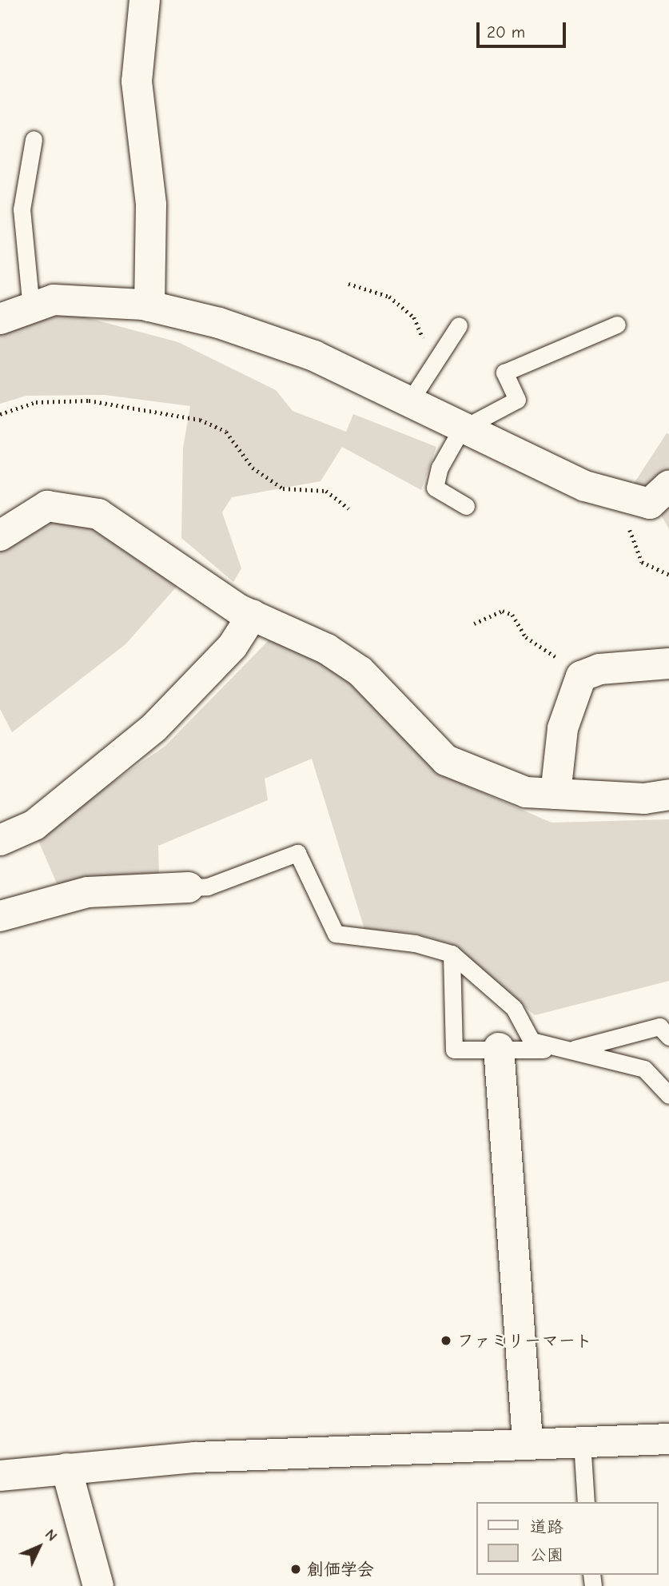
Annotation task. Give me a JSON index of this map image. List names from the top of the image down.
{
  "places": ["ファミリーマート", "創価学会"],
  "legend": ["道路", "公園"],
  "scale_bar": "20 m",
  "north": "top right"
}
